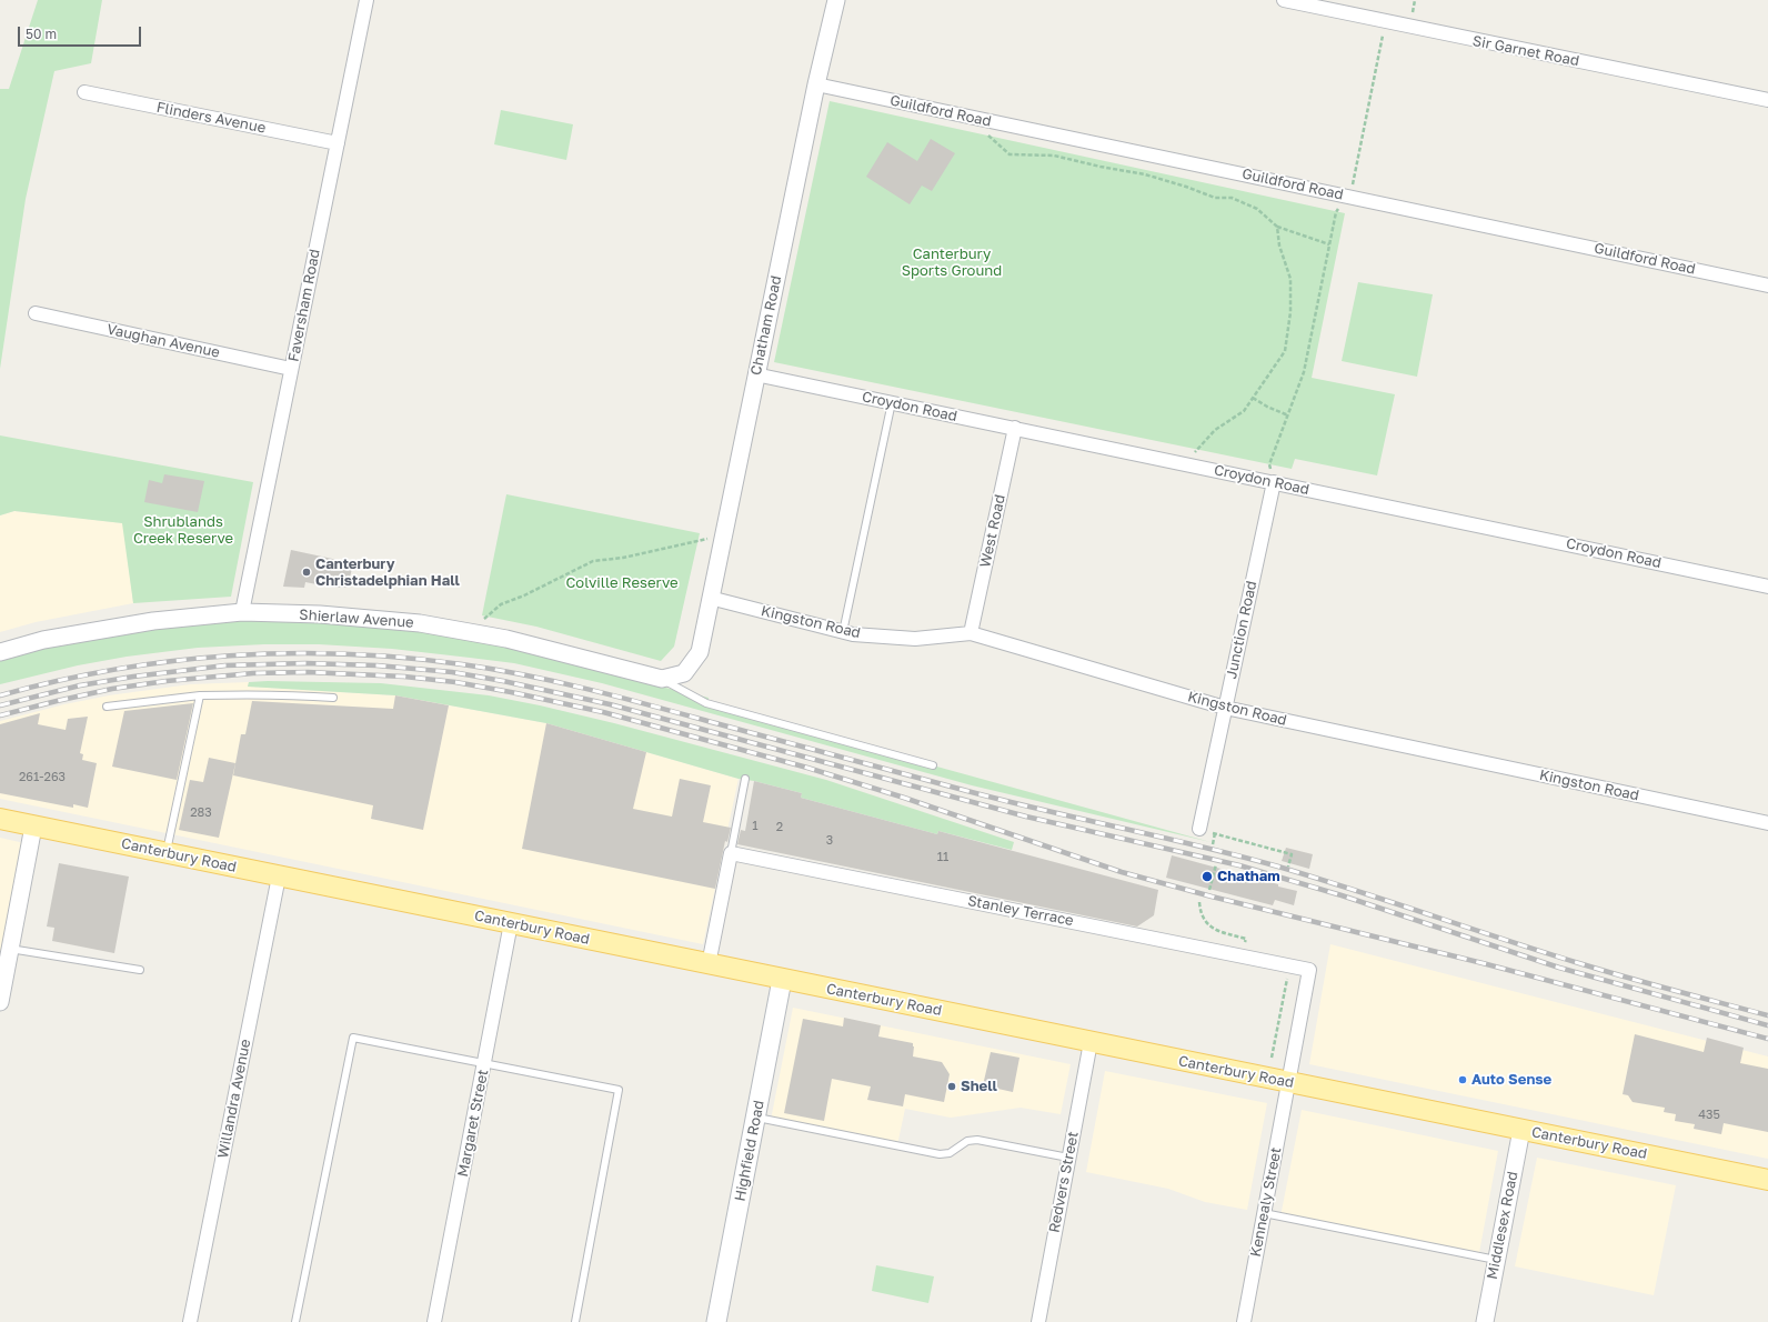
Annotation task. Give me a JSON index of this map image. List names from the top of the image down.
{
  "streets": {
    "main road": ["Canterbury Road", "Highfield Road"],
    "street": [
      "Sir Garnet Road",
      "Guildford Road",
      "Flinders Avenue",
      "Faversham Road",
      "Chatham Road",
      "Vaughan Avenue",
      "Croydon Road",
      "West Road",
      "Shierlaw Avenue",
      "Kingston Road",
      "Junction Road",
      "Stanley Terrace",
      "Willandra Avenue",
      "Margaret Street",
      "Redvers Street",
      "Kennealy Street",
      "Middlesex Road"
    ]
  },
  "crossings": [
    ["Guildford Road", "Chatham Road"],
    ["Flinders Avenue", "Faversham Road"],
    ["Faversham Road", "Vaughan Avenue"],
    ["Faversham Road", "Shierlaw Avenue"],
    ["Chatham Road", "Croydon Road"],
    ["Chatham Road", "Shierlaw Avenue"],
    ["Chatham Road", "Kingston Road"],
    ["Croydon Road", "West Road"],
    ["Croydon Road", "Junction Road"],
    ["West Road", "Kingston Road"],
    ["Kingston Road", "Junction Road"],
    ["Canterbury Road", "Stanley Terrace"],
    ["Canterbury Road", "Willandra Avenue"],
    ["Canterbury Road", "Margaret Street"],
    ["Canterbury Road", "Highfield Road"],
    ["Canterbury Road", "Redvers Street"],
    ["Canterbury Road", "Kennealy Street"],
    ["Canterbury Road", "Middlesex Road"],
    ["Stanley Terrace", "Kennealy Street"]
  ],
  "parks": ["Canterbury Sports Ground", "Shrublands Creek Reserve", "Colville Reserve"],
  "places": [
    "Canterbury Christadelphian Hall",
    "Chatham",
    "Auto Sense",
    "Shell"
  ],
  "house_numbers": [
    "261-263",
    "283",
    "1",
    "2",
    "3",
    "11",
    "435"
  ],
  "scale_bar": "50 m"
}
